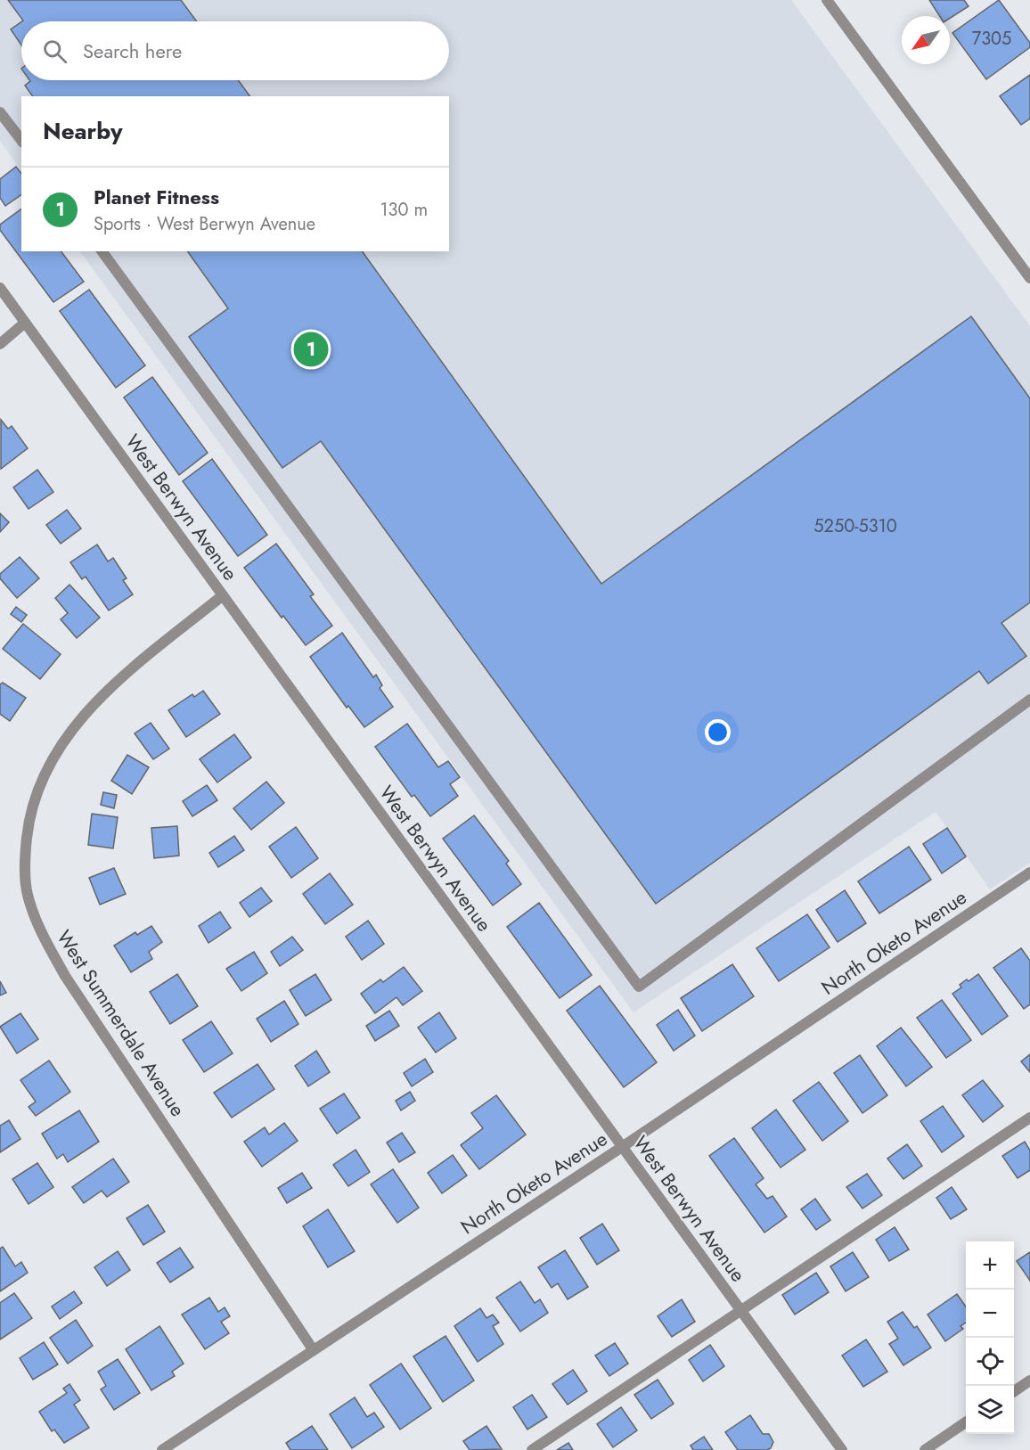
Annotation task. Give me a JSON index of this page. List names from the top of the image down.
{
  "streets": {
    "street": ["West Berwyn Avenue", "North Oketo Avenue", "West Summerdale Avenue"]
  },
  "crossings": [
    ["West Berwyn Avenue", "North Oketo Avenue"],
    ["West Berwyn Avenue", "West Summerdale Avenue"],
    ["North Oketo Avenue", "West Summerdale Avenue"]
  ],
  "house_numbers": ["7305", "5250-5310"],
  "north": "bottom left",
  "page": {
    "search": "Search here",
    "heading": "Nearby",
    "list": [
      {
        "mark": "1",
        "name": "Planet Fitness",
        "note": "Sports · West Berwyn Avenue",
        "value": "130 m"
      }
    ],
    "pins": "1",
    "map_buttons": ["+", "−"]
  }
}
